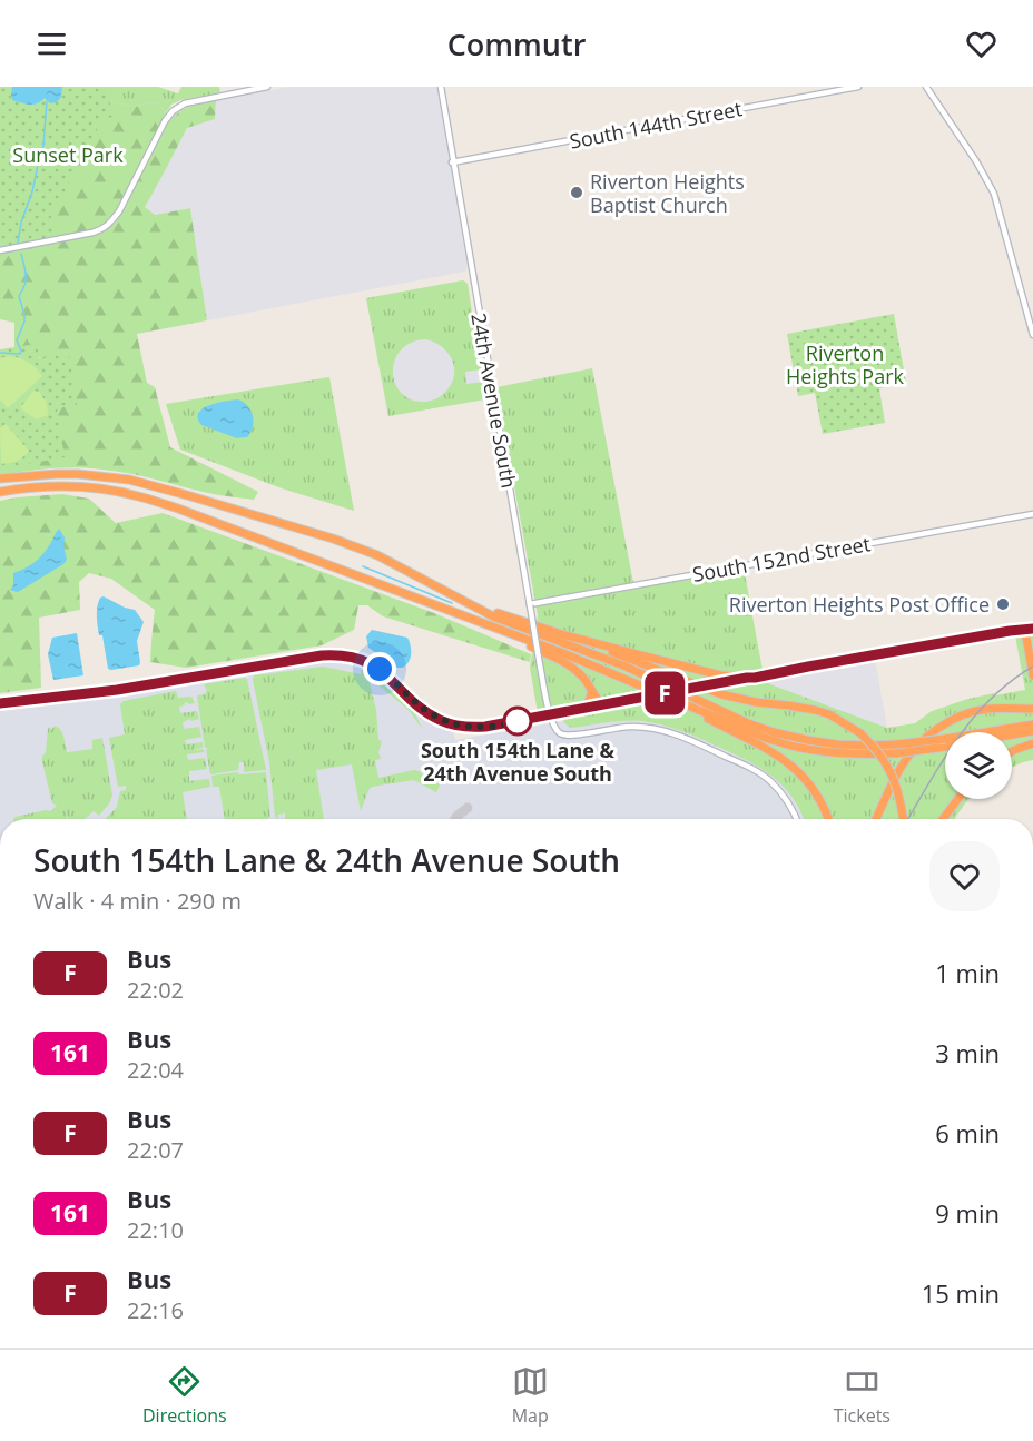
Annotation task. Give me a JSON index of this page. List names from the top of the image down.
{
  "streets": {
    "street": ["South 144th Street", "24th Avenue South", "South 152nd Street"]
  },
  "crossings": [
    ["South 144th Street", "24th Avenue South"],
    ["24th Avenue South", "South 152nd Street"]
  ],
  "parks": ["Sunset Park", "Riverton Heights Park"],
  "places": ["Riverton Heights Baptist Church", "Riverton Heights Post Office", "South 154th Lane & 24th Avenue South"],
  "lines": ["bus line F"],
  "page": {
    "header": "Commutr",
    "on_map": "F",
    "heading": ["South 154th Lane & 24th Avenue South", "Walk · 4 min · 290 m"],
    "list": [
      {
        "mark": "F",
        "name": "Bus",
        "note": "22:02",
        "value": "1 min"
      },
      {
        "mark": "161",
        "name": "Bus",
        "note": "22:04",
        "value": "3 min"
      },
      {
        "mark": "F",
        "name": "Bus",
        "note": "22:07",
        "value": "6 min"
      },
      {
        "mark": "161",
        "name": "Bus",
        "note": "22:10",
        "value": "9 min"
      },
      {
        "mark": "F",
        "name": "Bus",
        "note": "22:16",
        "value": "15 min"
      }
    ],
    "tabs": ["Directions", "Map", "Tickets"]
  }
}
